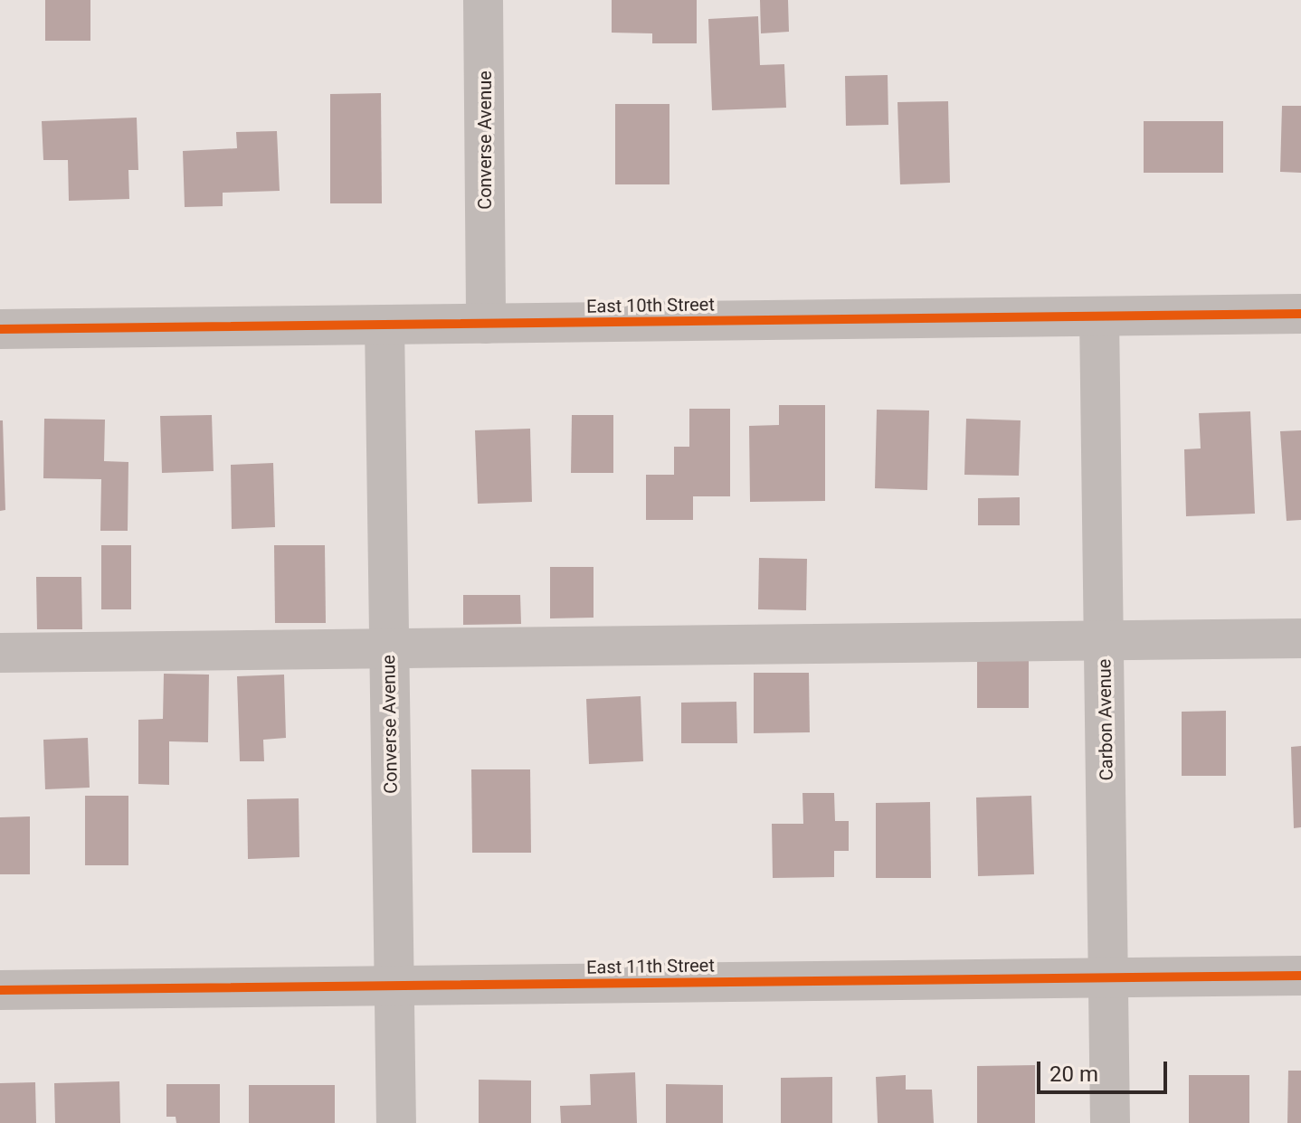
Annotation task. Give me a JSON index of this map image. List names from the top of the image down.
{
  "streets": {
    "street": [
      "Converse Avenue",
      "East 10th Street",
      "Carbon Avenue",
      "East 11th Street"
    ]
  },
  "crossings": [
    ["Converse Avenue", "East 10th Street"],
    ["Converse Avenue", "East 11th Street"],
    ["East 10th Street", "Carbon Avenue"],
    ["Carbon Avenue", "East 11th Street"]
  ],
  "scale_bar": "20 m"
}
